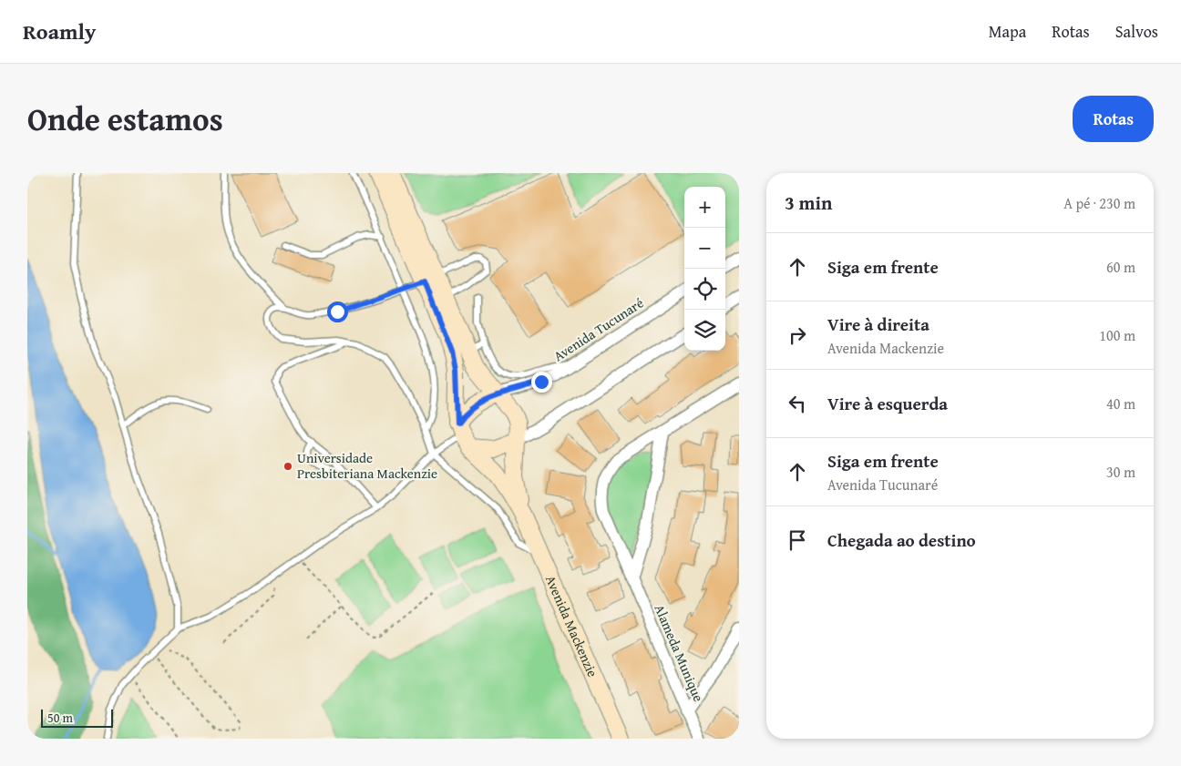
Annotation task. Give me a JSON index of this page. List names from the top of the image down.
{
  "streets": {
    "main road": ["Avenida Mackenzie"],
    "street": ["Avenida Tucunaré", "Alameda Munique"]
  },
  "crossings": [
    ["Avenida Tucunaré", "Avenida Mackenzie"]
  ],
  "places": ["Universidade Presbiteriana Mackenzie"],
  "scale_bar": "50 m",
  "page": {
    "header": "Roamly",
    "nav": ["Mapa", "Rotas", "Salvos"],
    "title": "Onde estamos",
    "buttons": "Rotas",
    "heading": ["3 min", "A pé · 230 m"],
    "map_buttons": ["+", "−"],
    "list": [
      ["Siga em frente", "60 m"],
      ["Vire à direita", "Avenida Mackenzie", "100 m"],
      ["Vire à esquerda", "40 m"],
      ["Siga em frente", "Avenida Tucunaré", "30 m"],
      "Chegada ao destino"
    ],
    "scale": "50 m"
  }
}
